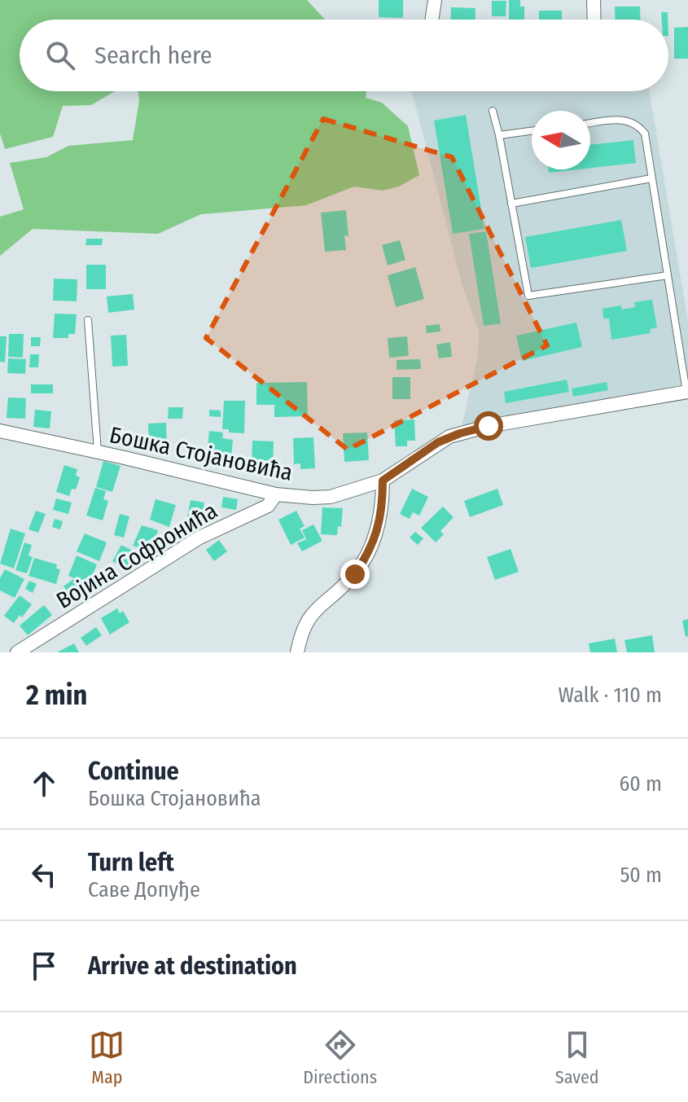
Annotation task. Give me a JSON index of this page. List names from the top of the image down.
{
  "streets": {
    "street": ["Бошка Стојановића", "Војина Софронића"]
  },
  "crossings": [
    ["Бошка Стојановића", "Војина Софронића"]
  ],
  "north": "left",
  "page": {
    "search": "Search here",
    "heading": ["2 min", "Walk · 110 m"],
    "list": [
      ["Continue", "Бошка Стојановића", "60 m"],
      ["Turn left", "Саве Допуђе", "50 m"],
      "Arrive at destination"
    ],
    "nav": ["Map", "Directions", "Saved"]
  }
}
